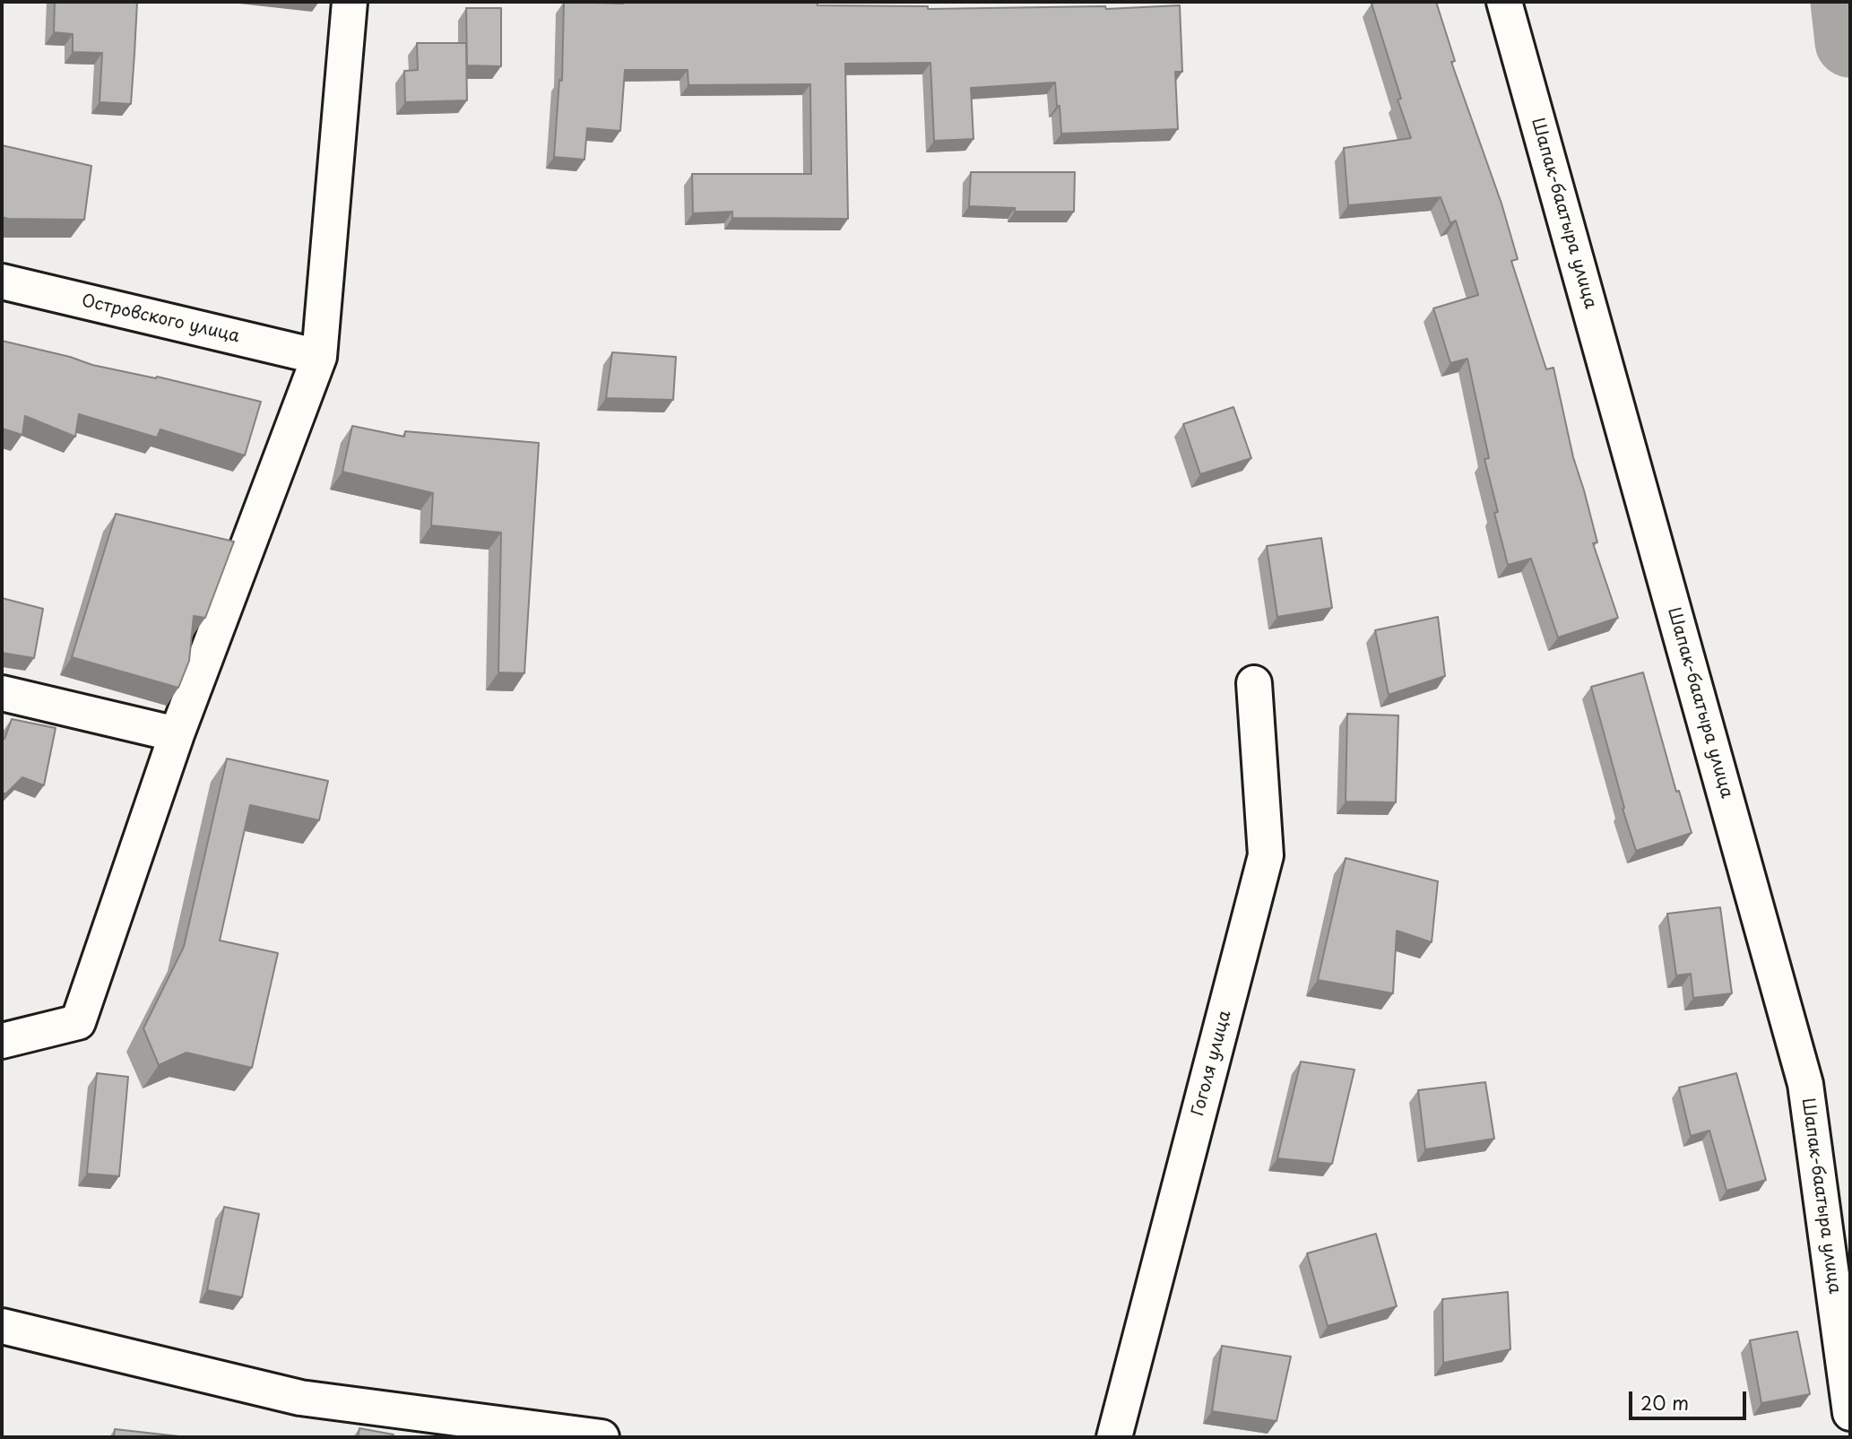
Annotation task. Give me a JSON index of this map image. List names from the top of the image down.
{
  "streets": {
    "street": ["Шапак-баатыра улица", "Островского улица", "Гоголя улица"]
  },
  "scale_bar": "20 m"
}
